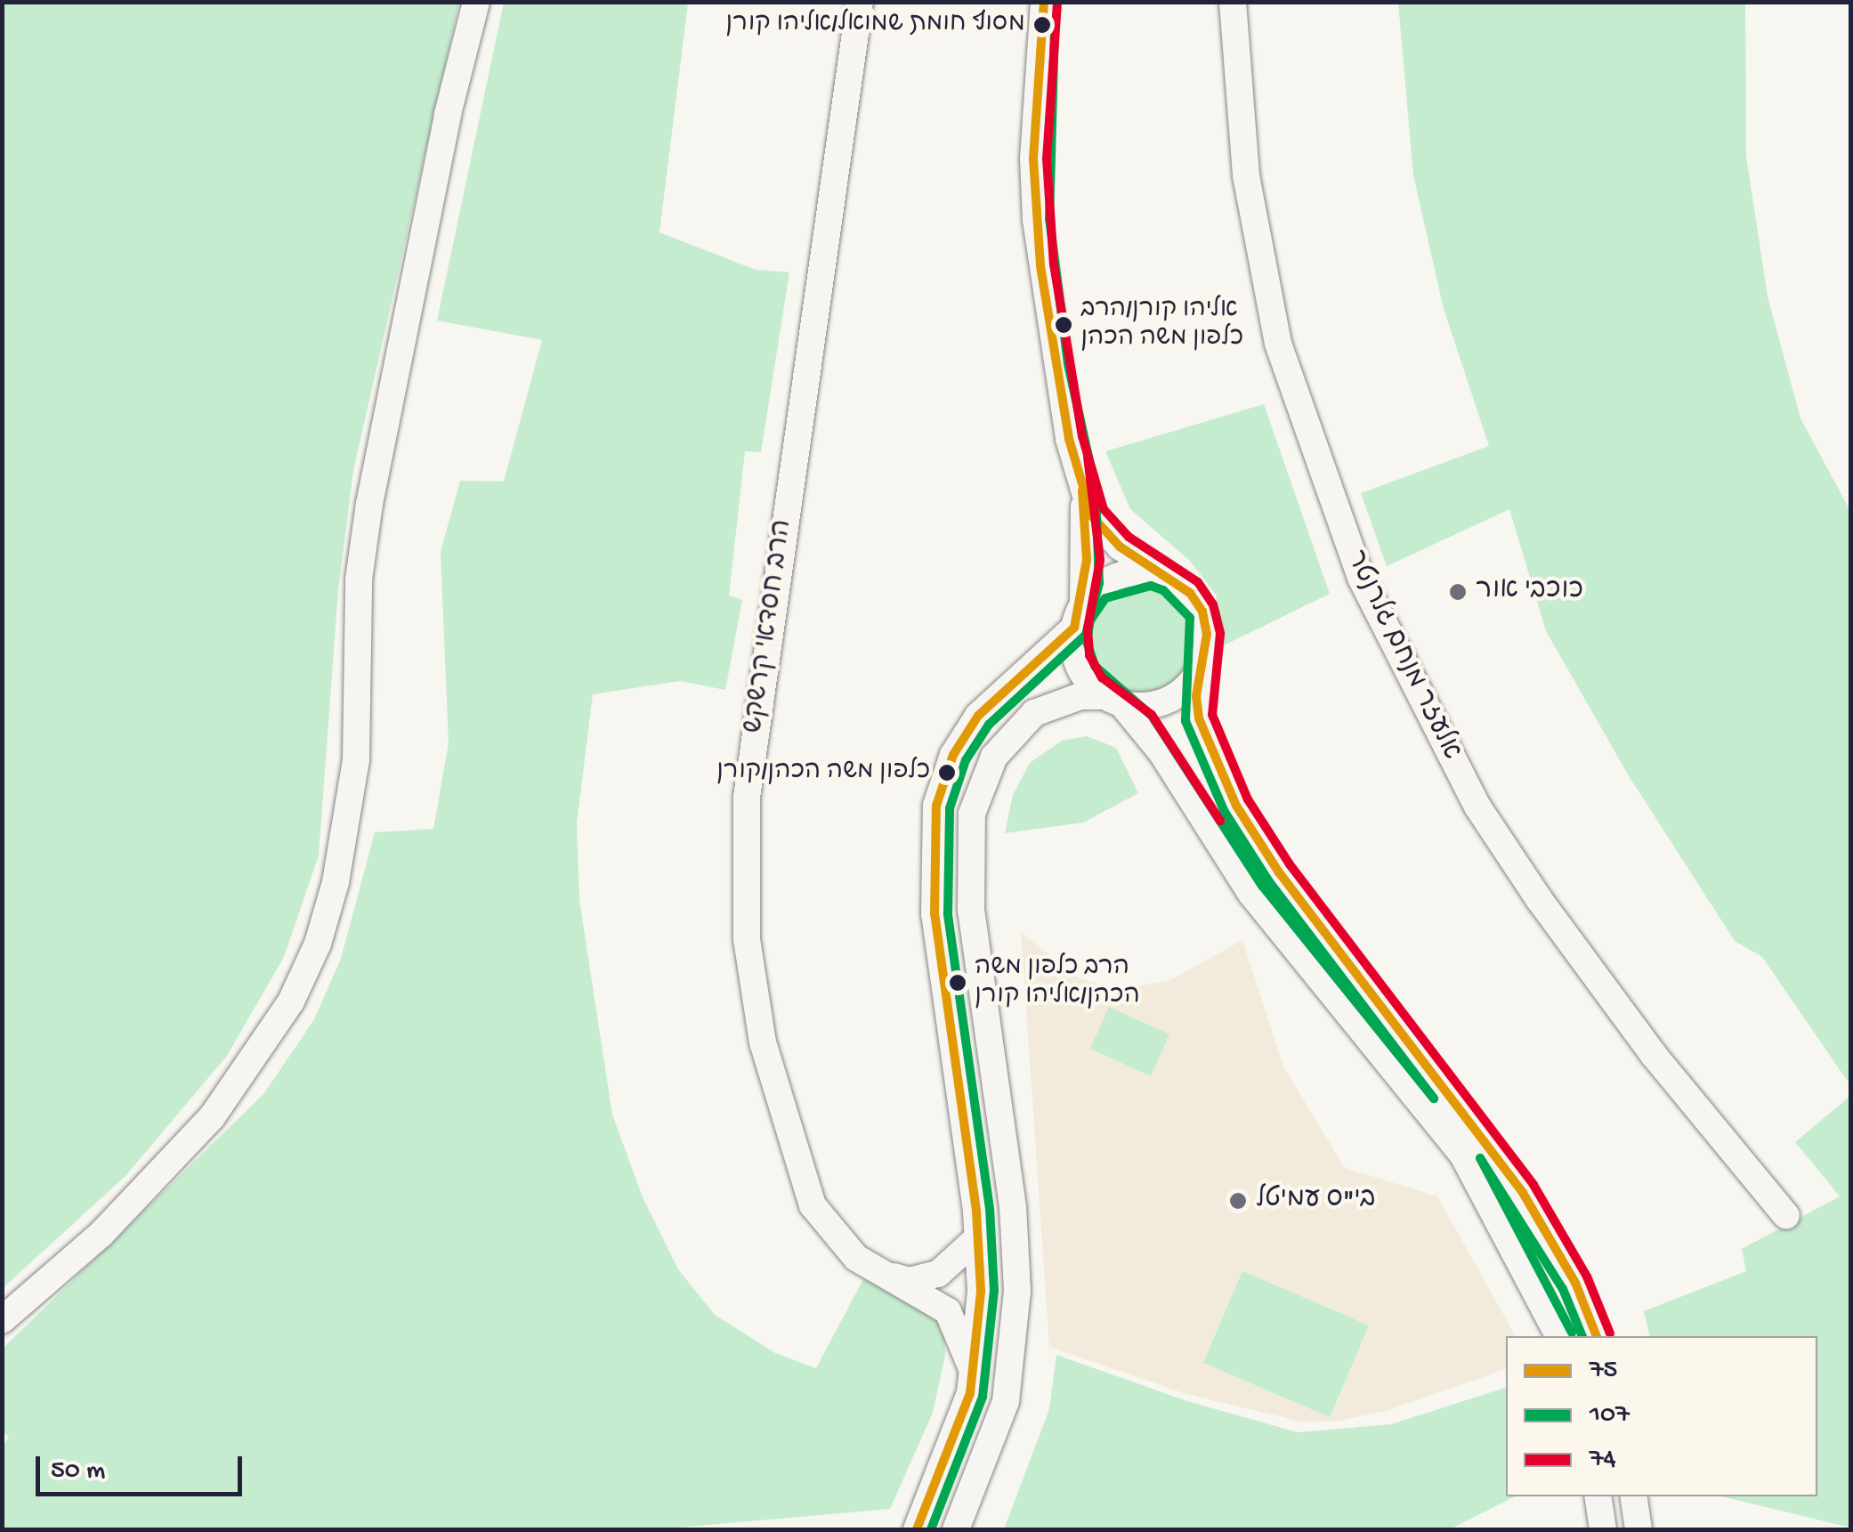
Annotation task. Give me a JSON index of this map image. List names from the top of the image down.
{
  "streets": {
    "street": ["הרב חסדאי קרשקש", "אלעזר מנחם גלרנטר"]
  },
  "places": [
    "מסוף חומת שמואל/אליהו קורן",
    "אליהו קורן/הרב כלפון משה הכהן",
    "כוכבי אור",
    "כלפון משה הכהן/קורן",
    "הרב כלפון משה הכהן/אליהו קורן",
    "בי\"ס עמיטל"
  ],
  "lines": ["transit line 75", "transit line 74", "transit line 107"],
  "legend": ["75", "107", "74"],
  "scale_bar": "50 m"
}
